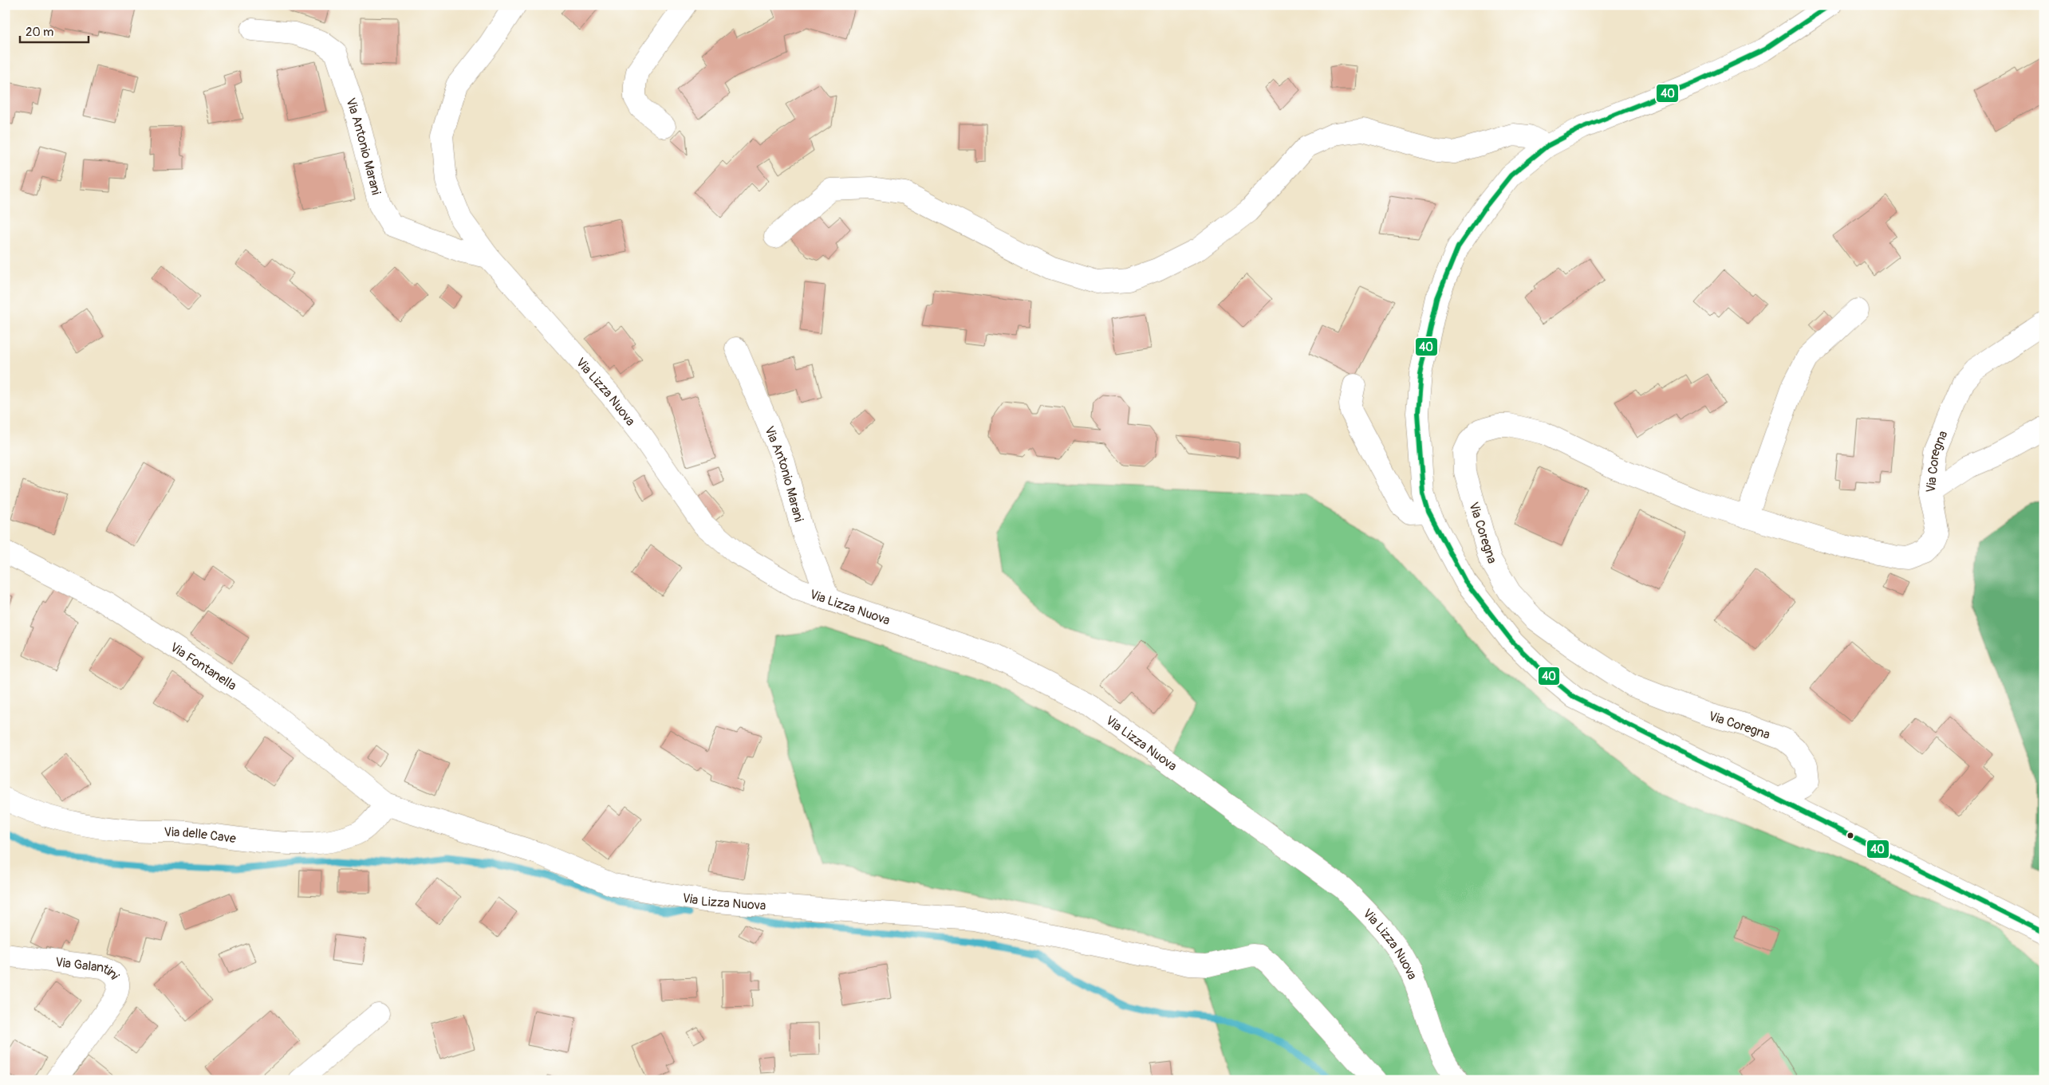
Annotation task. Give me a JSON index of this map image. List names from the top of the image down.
{
  "streets": {
    "street": [
      "Via Antonio Marani",
      "Via Lizza Nuova",
      "Via Coregna",
      "Via Fontanella",
      "Via delle Cave",
      "Via Galantini"
    ]
  },
  "crossings": [
    ["Via Antonio Marani", "Via Lizza Nuova"],
    ["Via Lizza Nuova", "Via Fontanella"],
    ["Via Lizza Nuova", "Via delle Cave"],
    ["Via Fontanella", "Via delle Cave"]
  ],
  "lines": ["transit line 40"],
  "scale_bar": "20 m"
}
